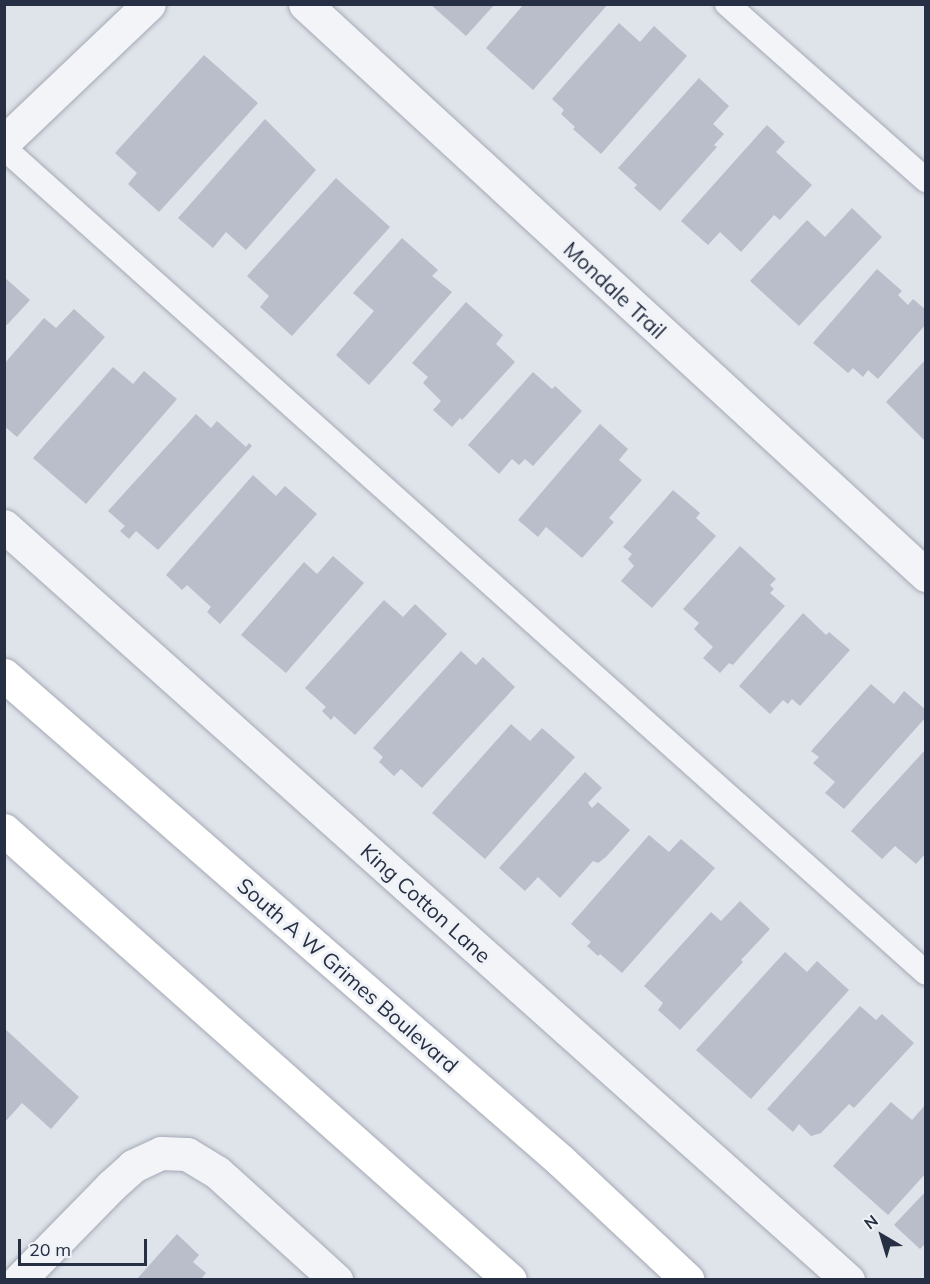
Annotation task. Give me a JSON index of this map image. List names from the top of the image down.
{
  "streets": {
    "main road": ["South A W Grimes Boulevard"],
    "street": ["Mondale Trail", "King Cotton Lane"]
  },
  "scale_bar": "20 m",
  "north": "top left"
}
